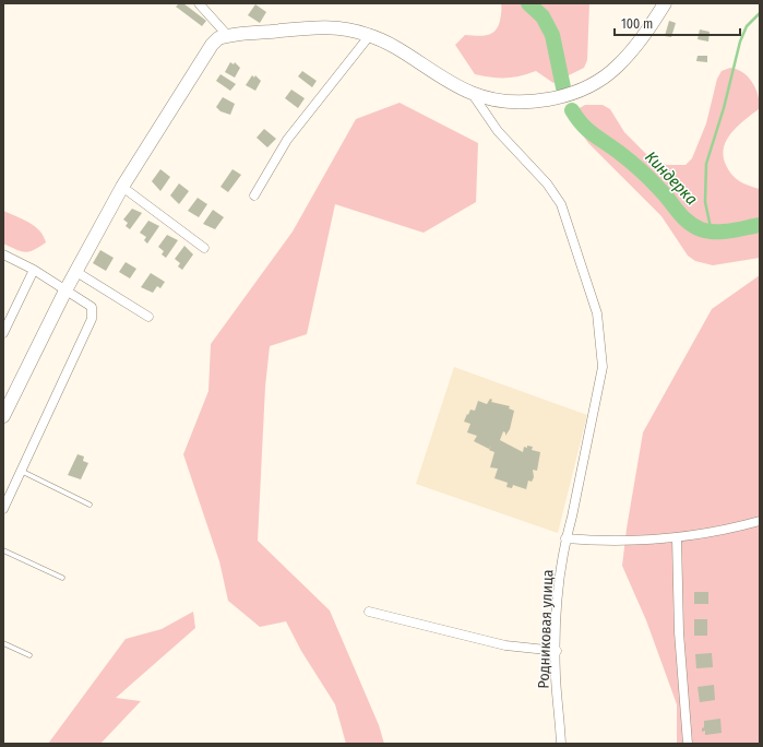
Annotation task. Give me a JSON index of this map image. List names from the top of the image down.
{
  "streets": {
    "street": ["Родниковая улица"]
  },
  "water": ["Киндерка"],
  "scale_bar": "100 m"
}
